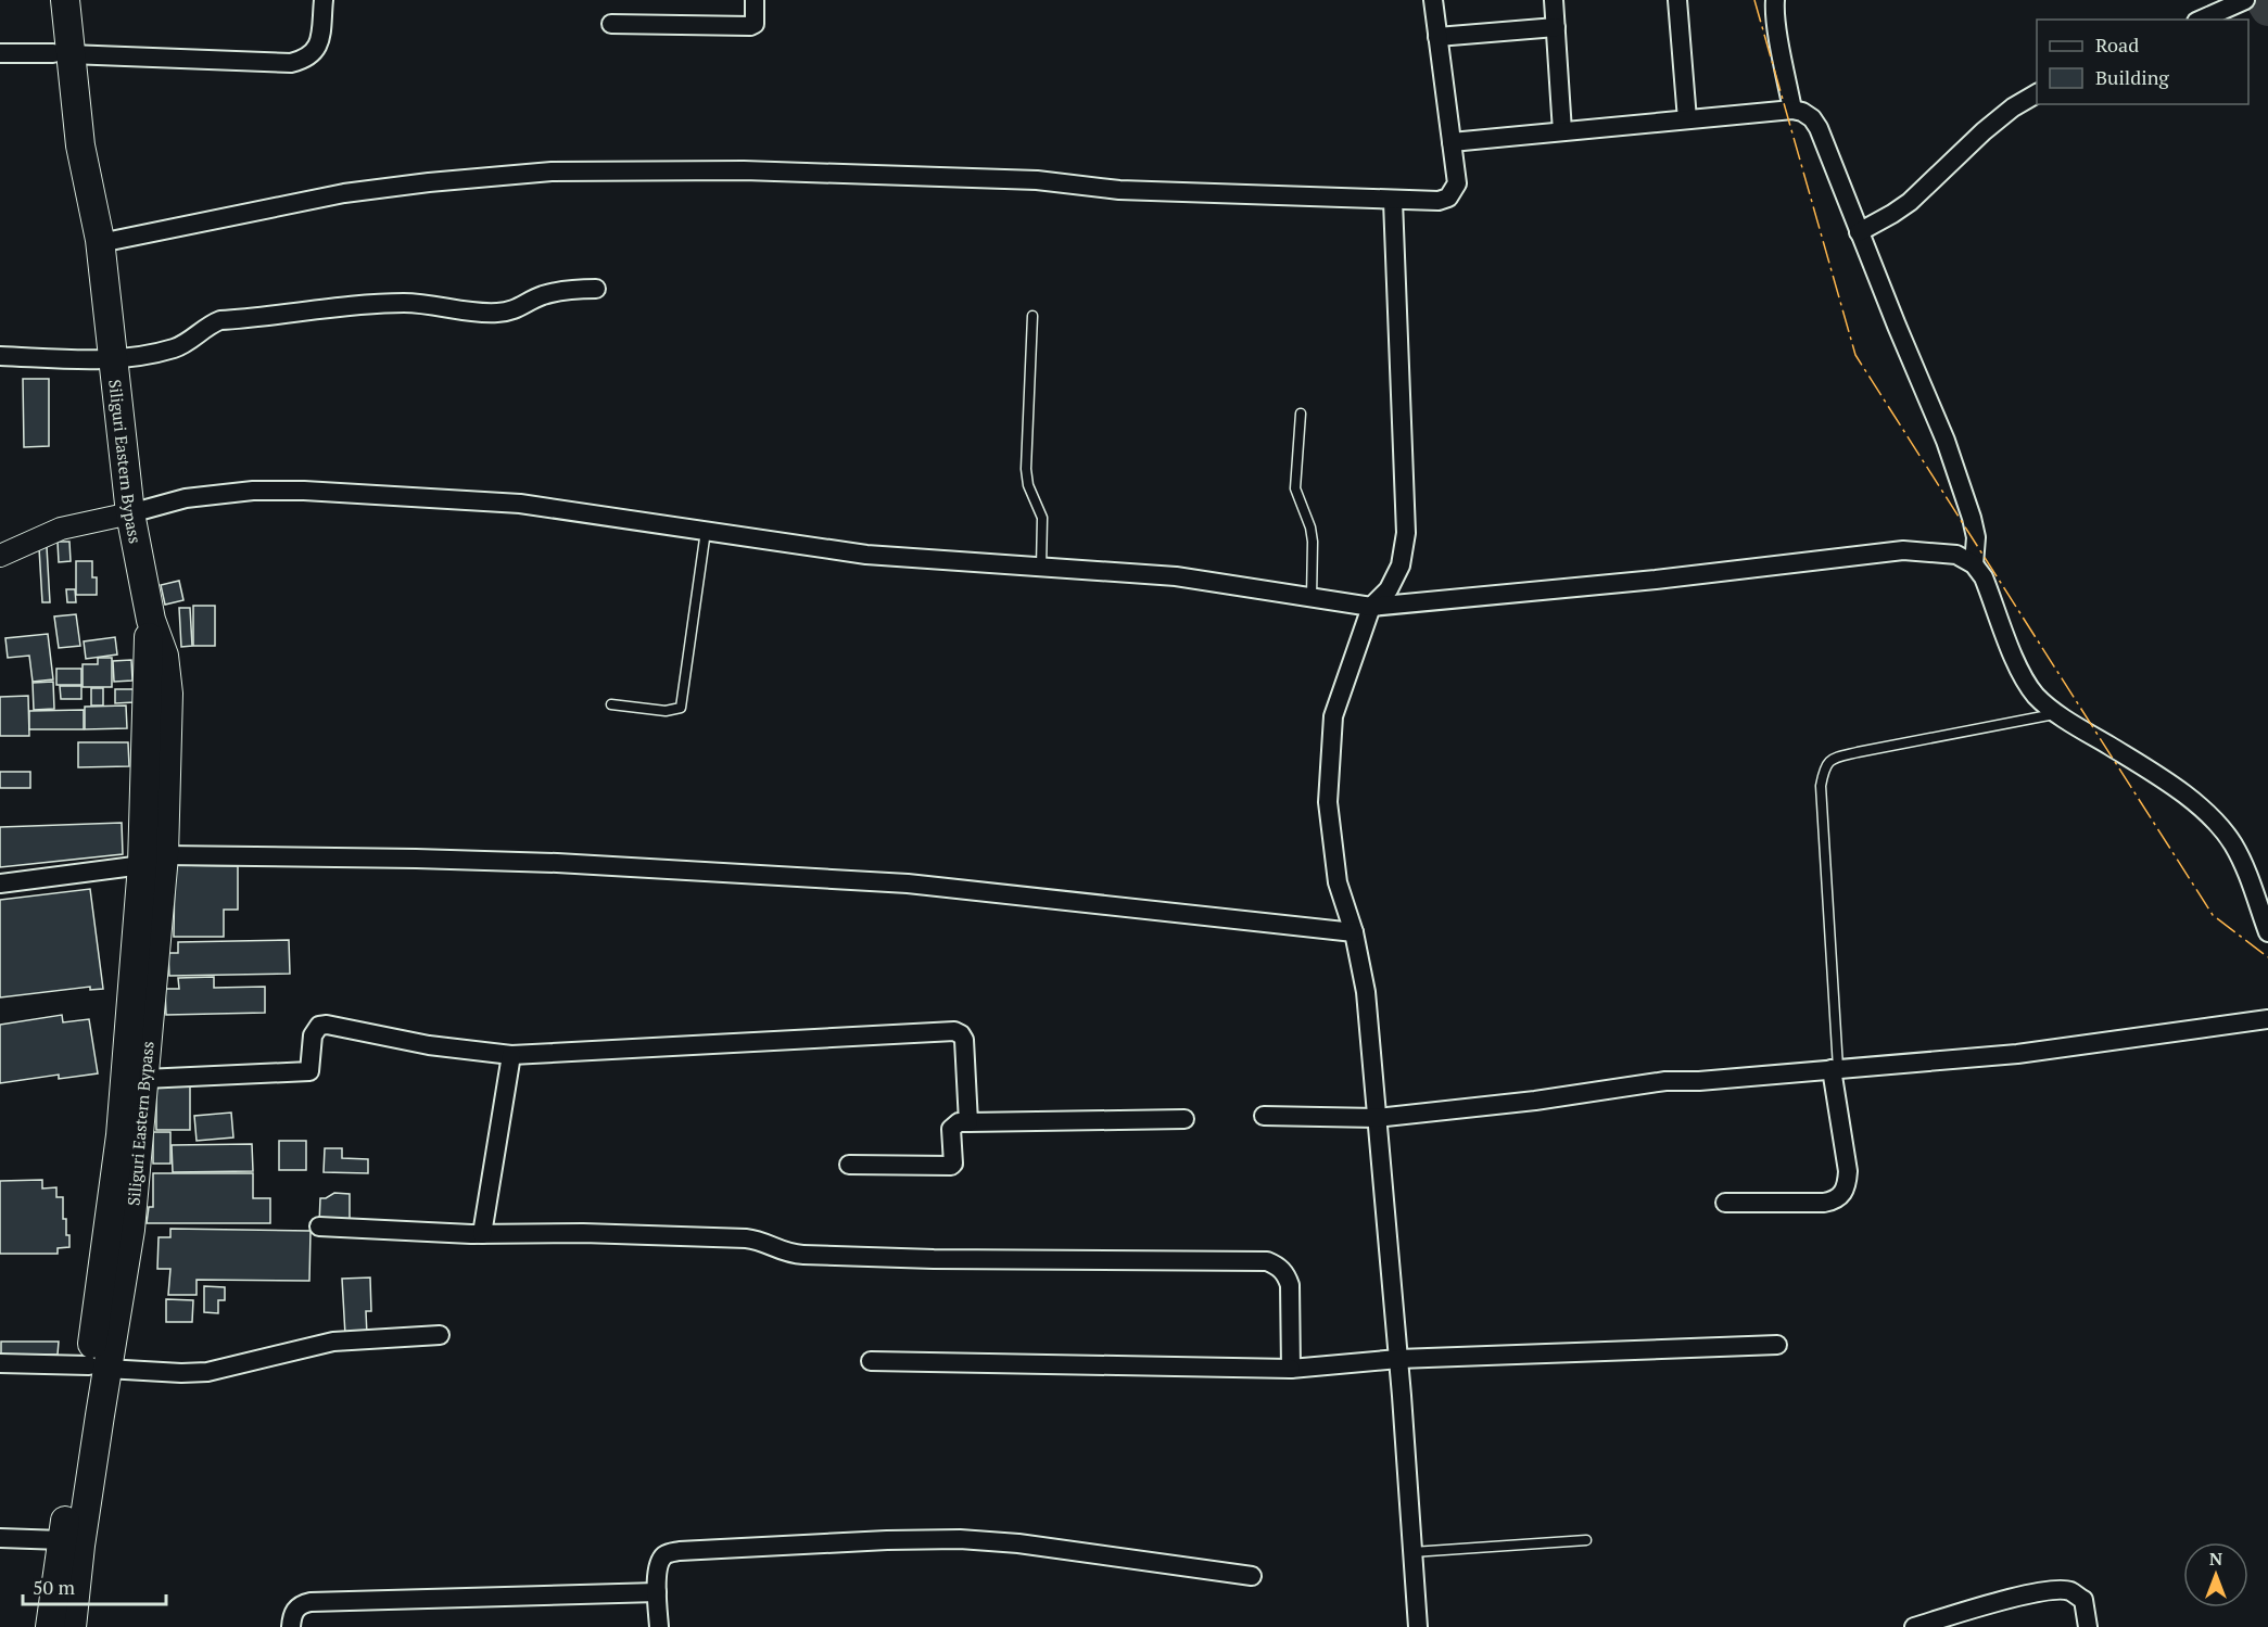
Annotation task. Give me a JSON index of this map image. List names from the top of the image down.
{
  "streets": {
    "main road": ["Siliguri Eastern Bypass"]
  },
  "legend": ["Road", "Building"],
  "scale_bar": "50 m",
  "north": "top"
}
